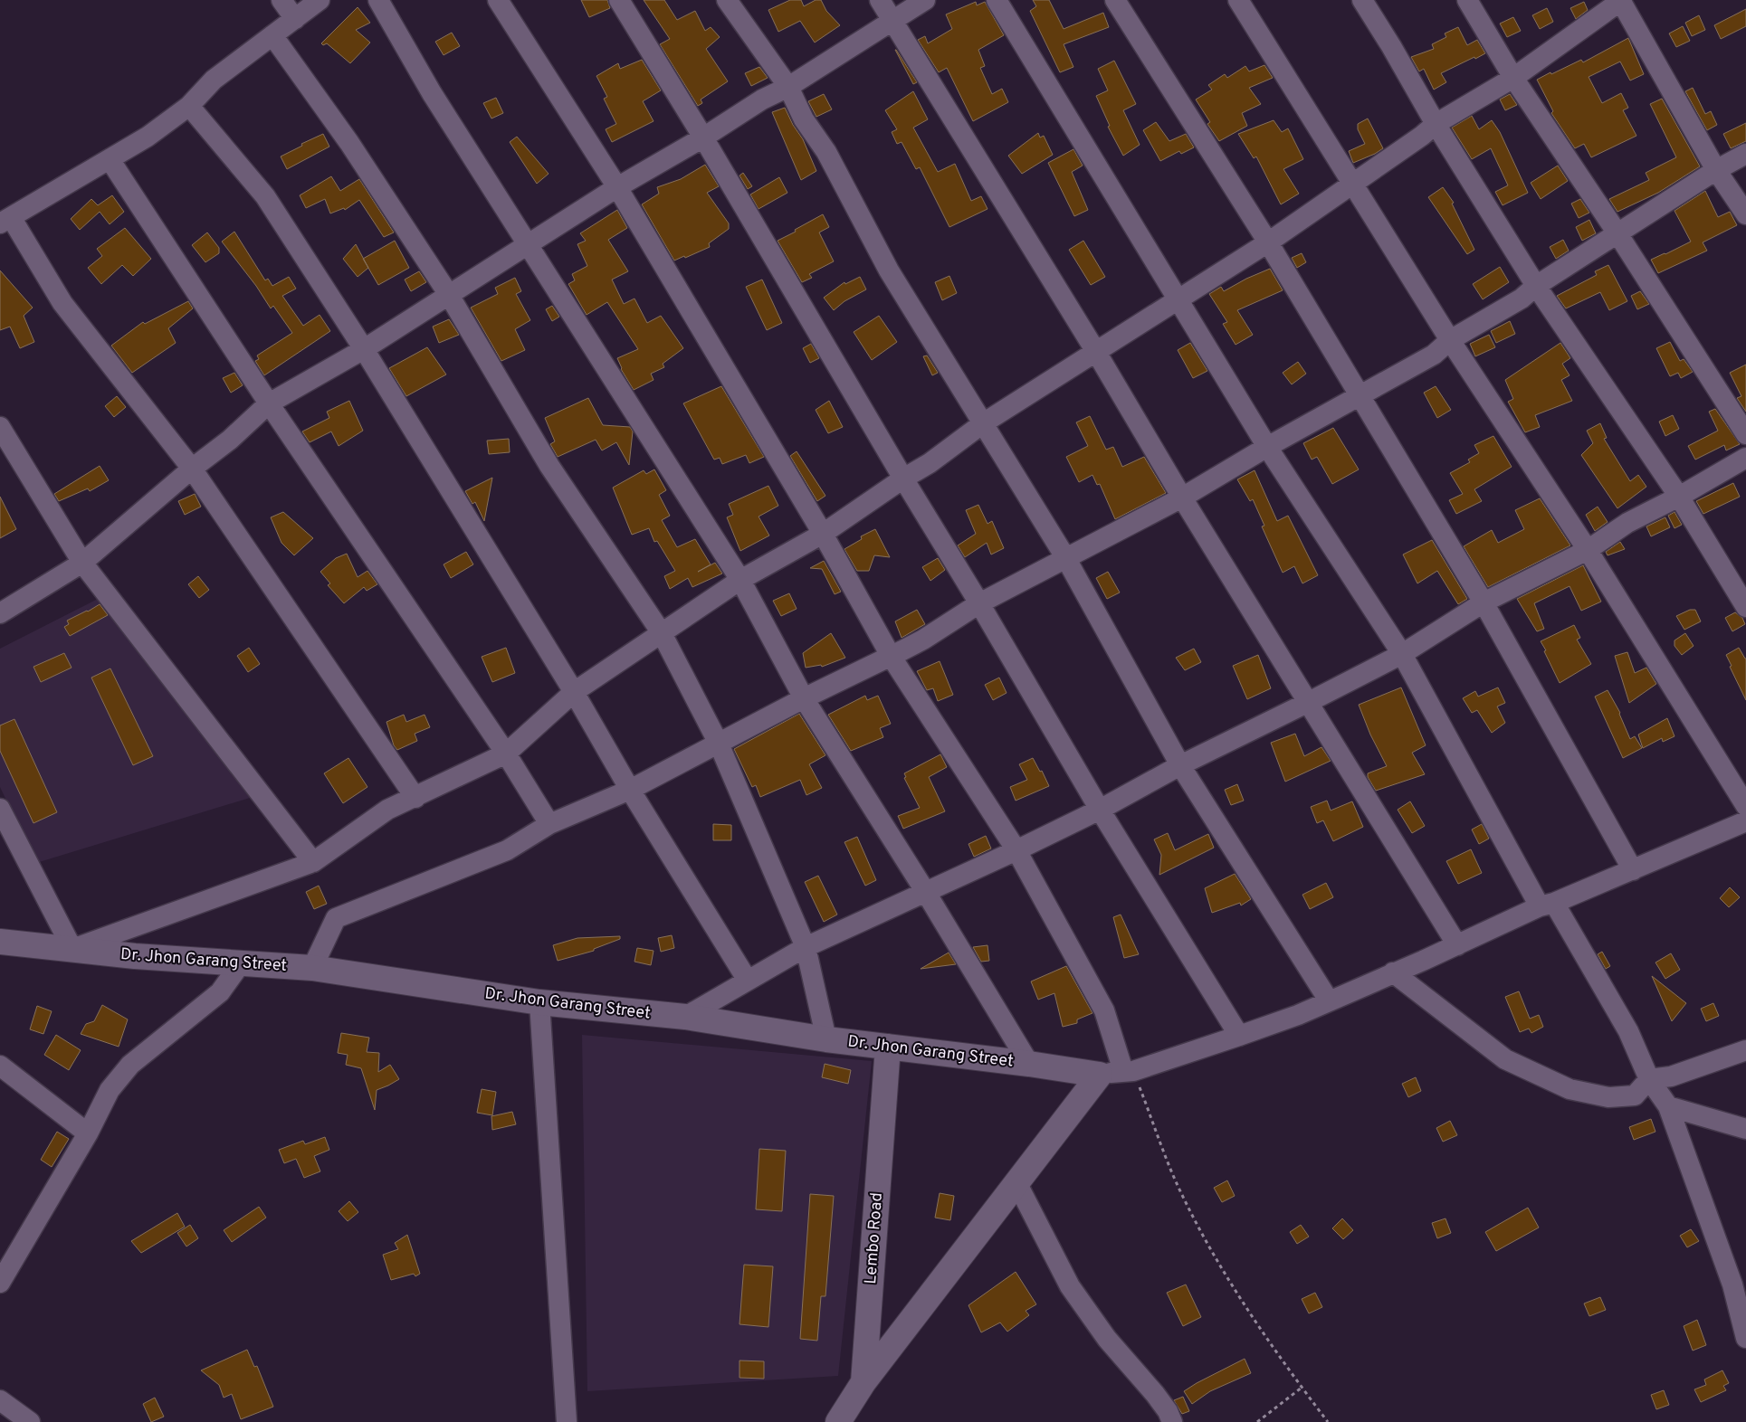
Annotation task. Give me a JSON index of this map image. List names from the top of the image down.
{
  "streets": {
    "street": ["Dr. Jhon Garang Street", "Lembo Road"]
  },
  "crossings": [
    ["Dr. Jhon Garang Street", "Lembo Road"]
  ]
}
